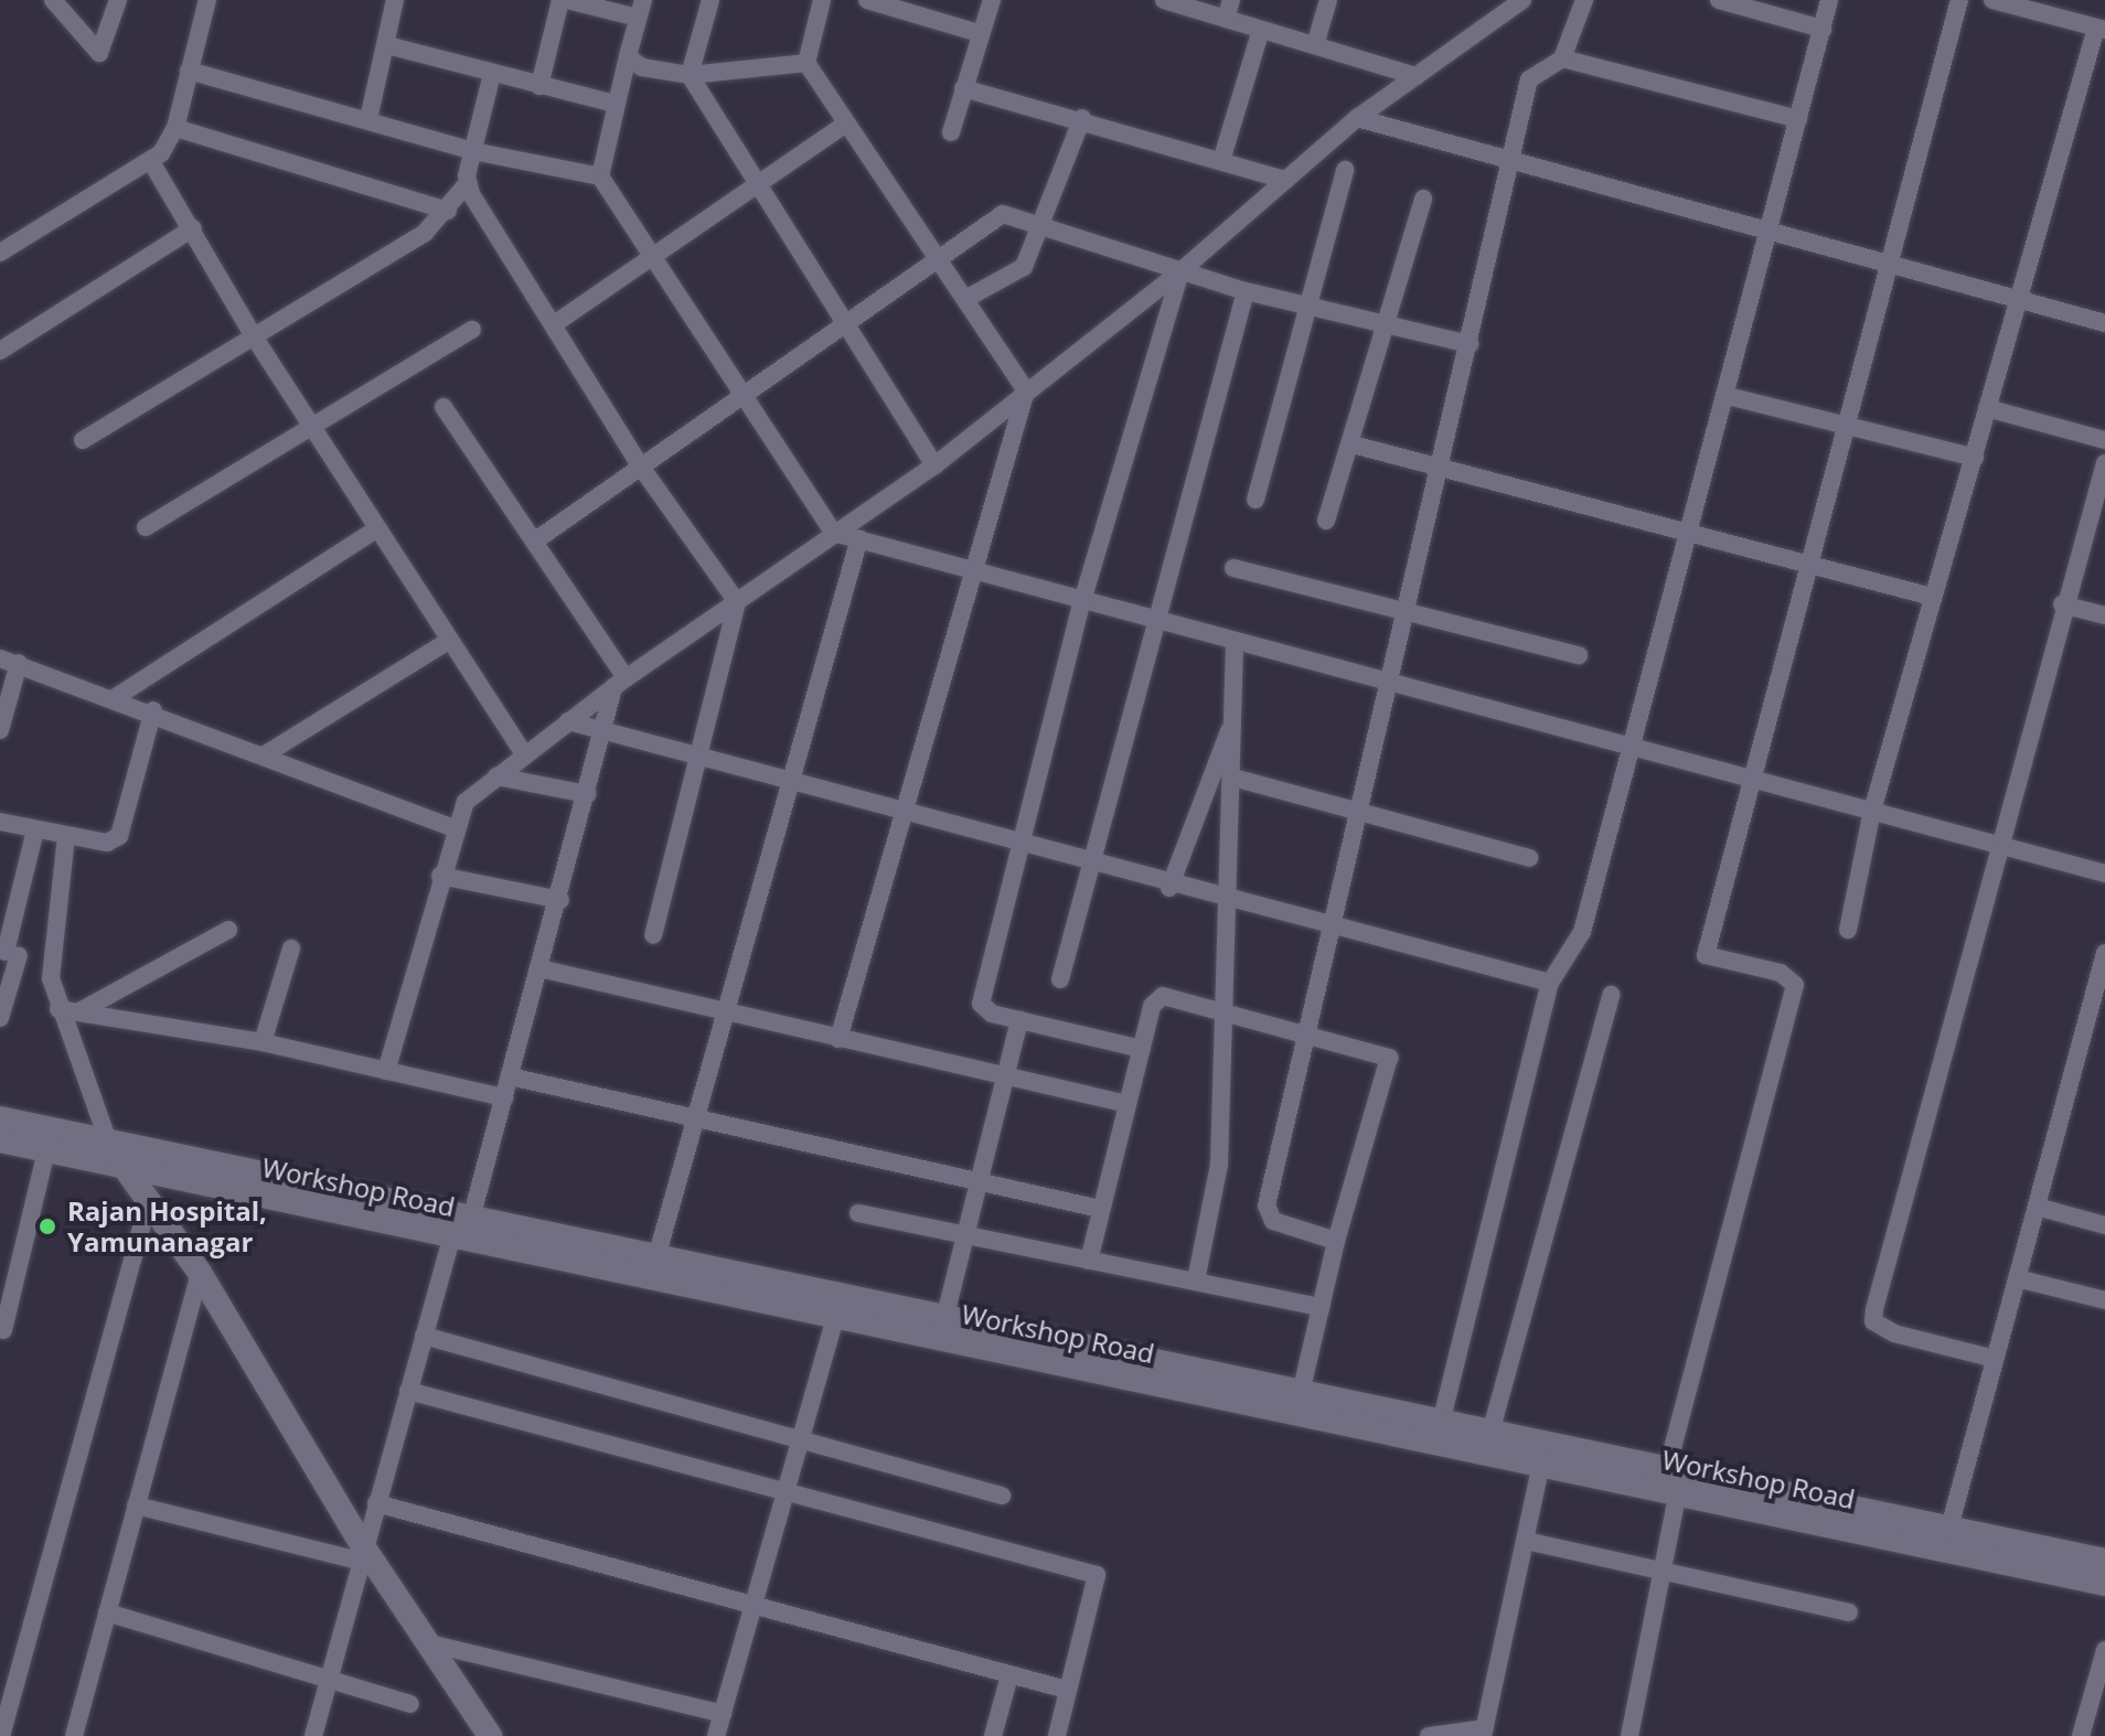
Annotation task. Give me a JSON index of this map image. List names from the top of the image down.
{
  "streets": {
    "main road": ["Workshop Road"]
  },
  "places": ["Rajan Hospital, Yamunanagar"]
}
